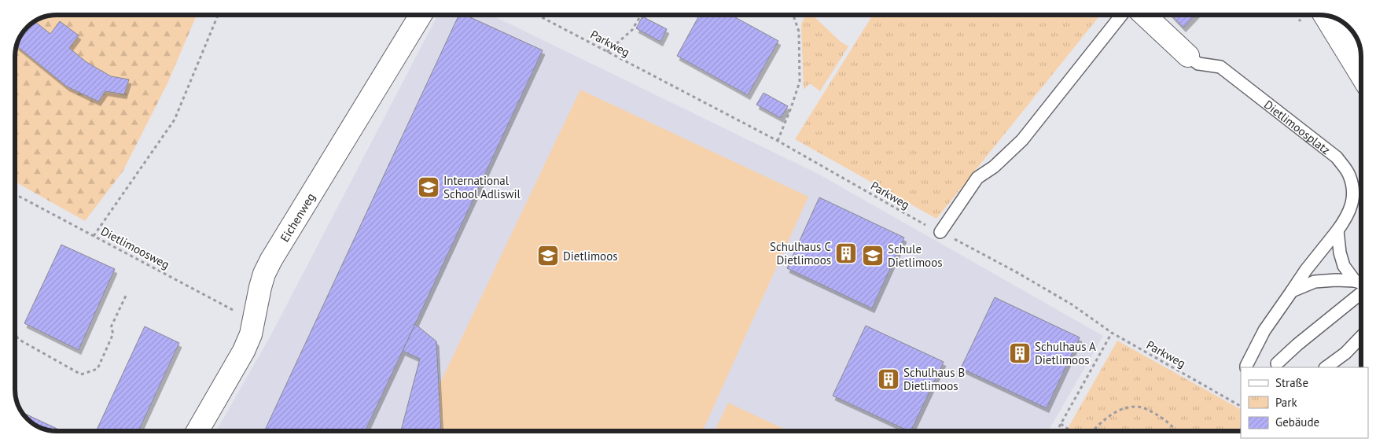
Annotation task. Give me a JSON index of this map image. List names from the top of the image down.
{
  "streets": {
    "street": ["Eichenweg"],
    "lane": ["Dietlimoosplatz"],
    "path": ["Parkweg", "Dietlimoosweg"]
  },
  "crossings": [
    ["Eichenweg", "Dietlimoosweg"]
  ],
  "places": {
    "school or university": ["International School Adliswil", "Dietlimoos", "Schule Dietlimoos"],
    "building": ["Schulhaus C Dietlimoos", "Schulhaus A Dietlimoos", "Schulhaus B Dietlimoos"]
  },
  "legend": ["Straße", "Park", "Gebäude"]
}
